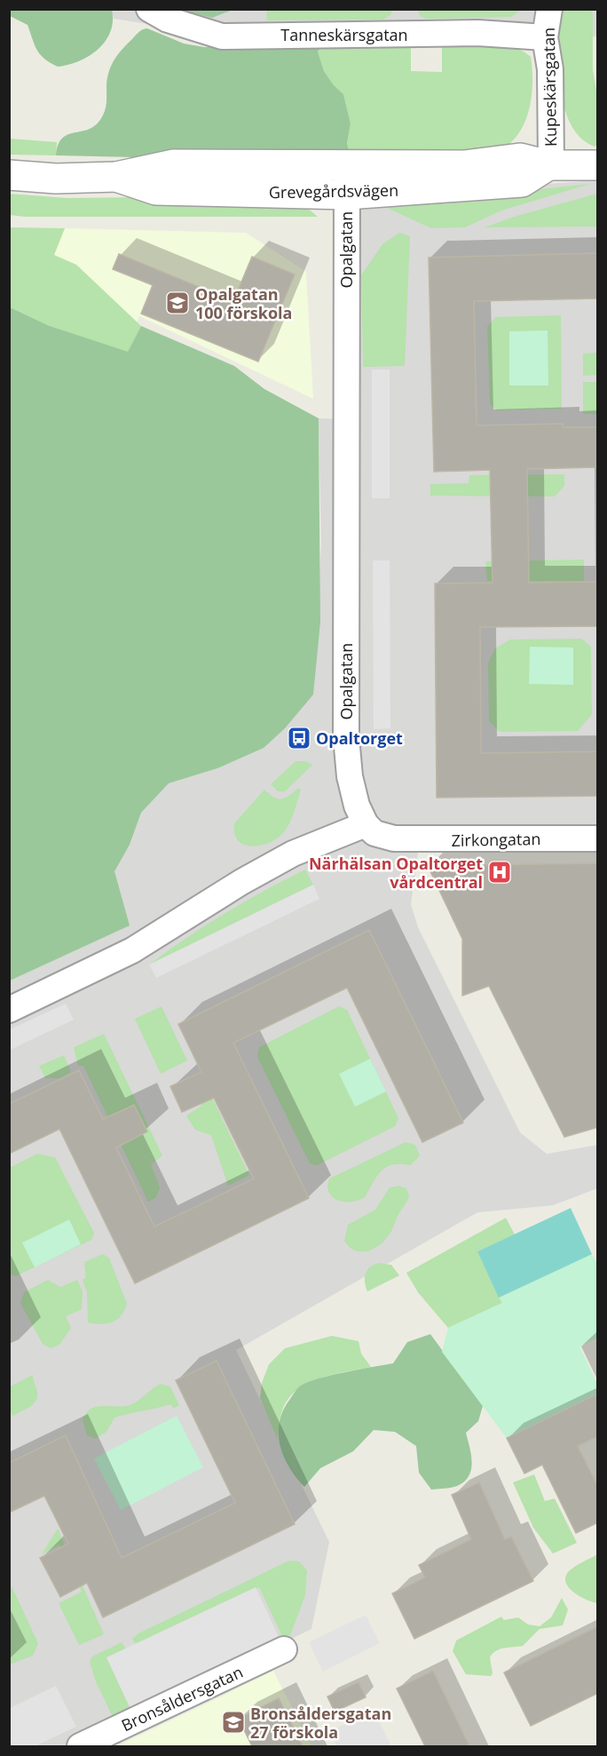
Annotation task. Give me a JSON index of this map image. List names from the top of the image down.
{
  "streets": {
    "street": [
      "Tanneskärsgatan",
      "Kupeskärsgatan",
      "Grevegårdsvägen",
      "Opalgatan",
      "Zirkongatan",
      "Bronsåldersgatan"
    ]
  },
  "crossings": [
    ["Tanneskärsgatan", "Kupeskärsgatan"],
    ["Kupeskärsgatan", "Grevegårdsvägen"],
    ["Grevegårdsvägen", "Opalgatan"],
    ["Opalgatan", "Zirkongatan"]
  ],
  "places": {
    "school or university": ["Opalgatan 100 förskola", "Bronsåldersgatan 27 förskola"],
    "bus stop": ["Opaltorget"],
    "hospital": ["Närhälsan Opaltorget vårdcentral"]
  }
}
